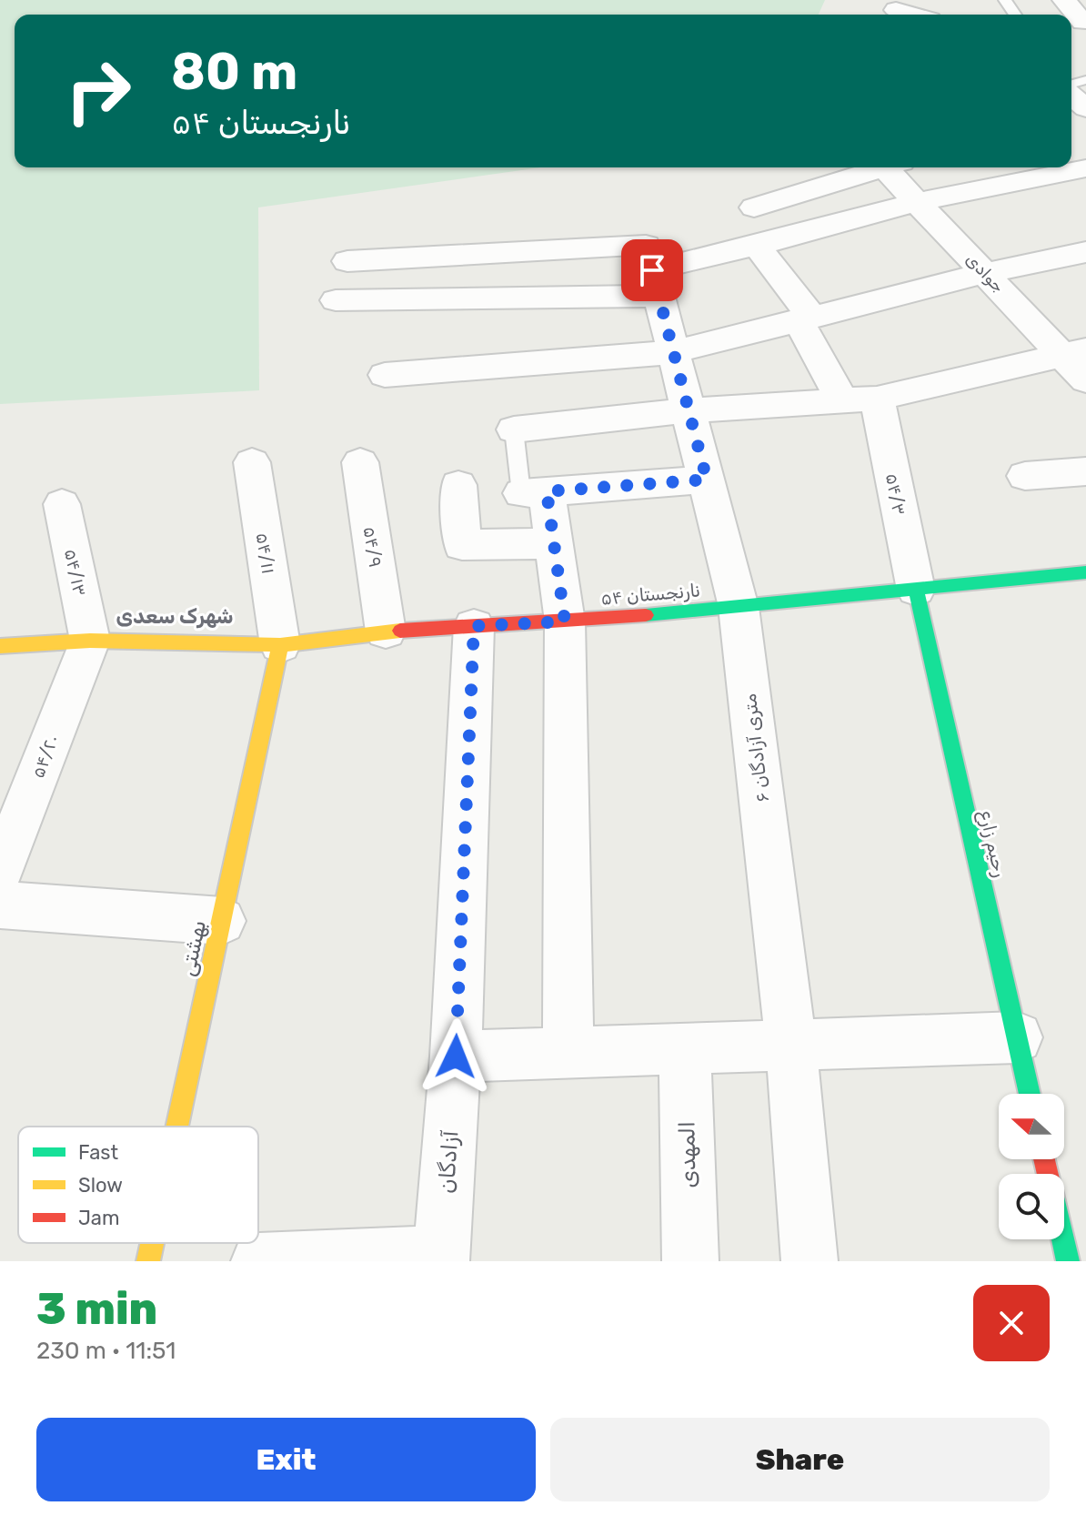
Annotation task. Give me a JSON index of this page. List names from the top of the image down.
{
  "streets": {
    "street": [
      "جوادی",
      "۵۴/۳",
      "۵۴/۹",
      "۵۴/۱۱",
      "۵۴/۱۳",
      "نارنجستان ۵۴",
      "۶ متری آزادگان",
      "۵۴/۲۰",
      "رحیم زارع",
      "بهشتی",
      "المهدی",
      "آزادگان"
    ]
  },
  "crossings": [
    ["۵۴/۳", "نارنجستان ۵۴"],
    ["۵۴/۳", "رحیم زارع"],
    ["۵۴/۹", "نارنجستان ۵۴"],
    ["۵۴/۱۱", "نارنجستان ۵۴"],
    ["۵۴/۱۱", "بهشتی"],
    ["۵۴/۱۳", "نارنجستان ۵۴"],
    ["۵۴/۱۳", "۵۴/۲۰"],
    ["نارنجستان ۵۴", "۶ متری آزادگان"],
    ["نارنجستان ۵۴", "۵۴/۲۰"],
    ["نارنجستان ۵۴", "رحیم زارع"],
    ["نارنجستان ۵۴", "بهشتی"],
    ["نارنجستان ۵۴", "آزادگان"]
  ],
  "districts": ["شهرک سعدی"],
  "legend": ["Fast", "Slow", "Jam"],
  "north": "left",
  "page": {
    "turn": ["80 m", "نارنجستان ۵۴"],
    "heading": ["3 min", "230 m · 11:51"],
    "buttons": ["Exit", "Share"]
  }
}
